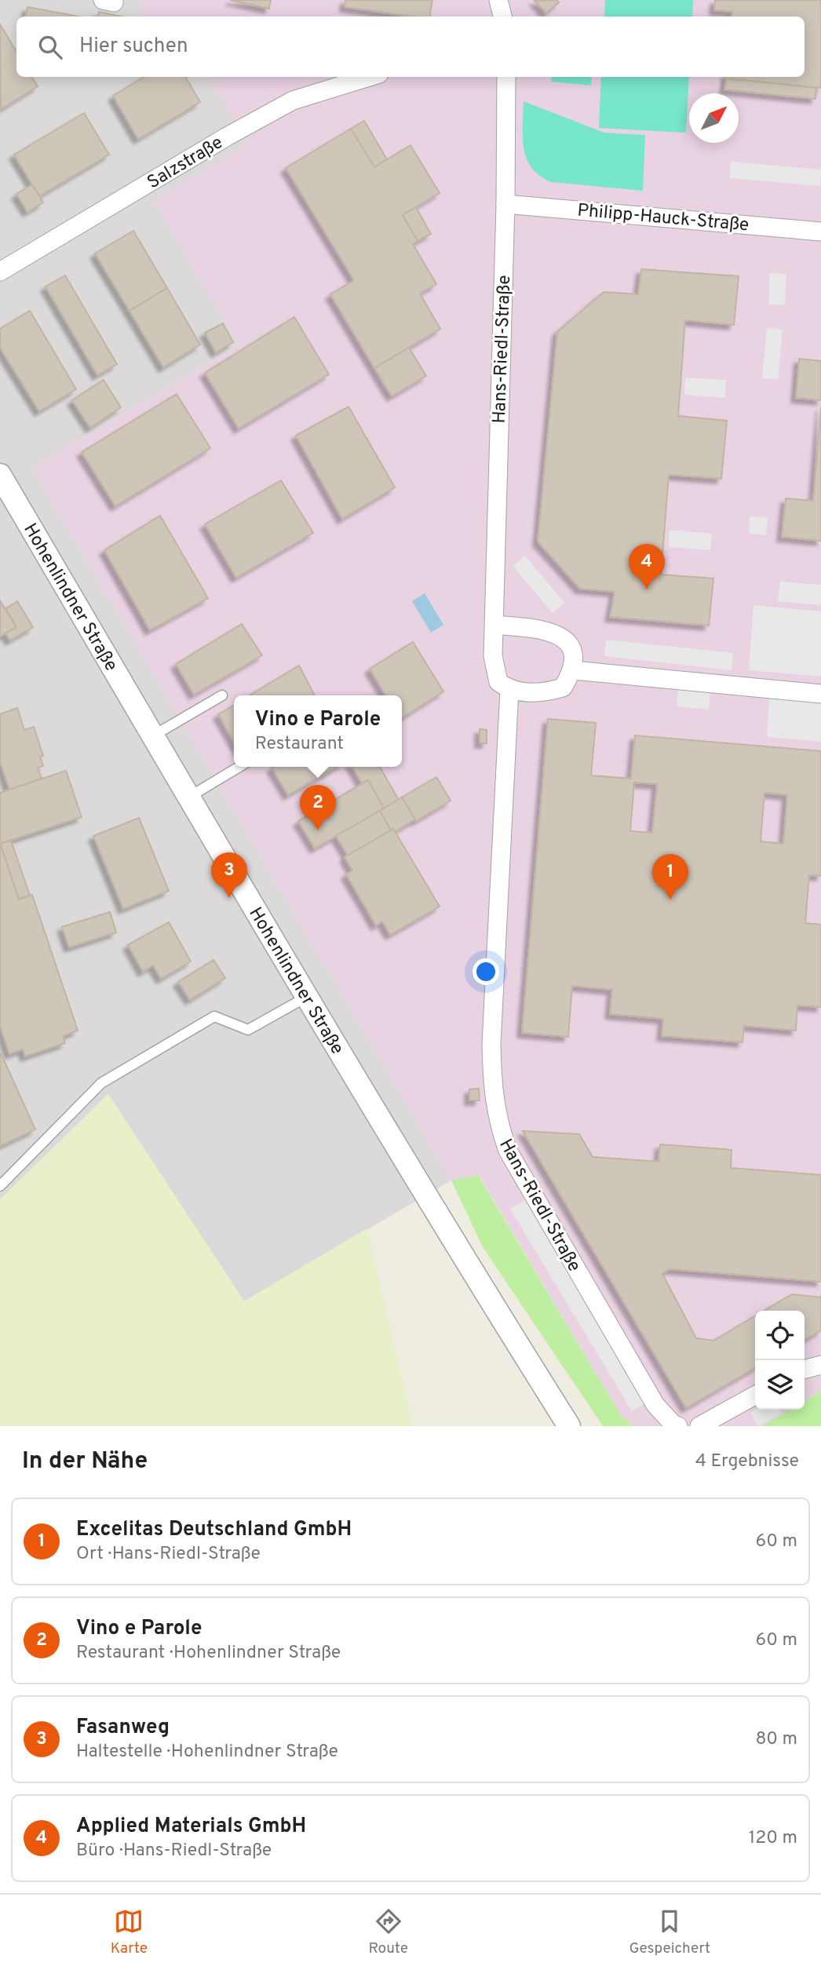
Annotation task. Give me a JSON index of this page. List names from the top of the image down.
{
  "streets": {
    "street": [
      "Salzstraße",
      "Philipp-Hauck-Straße",
      "Hans-Riedl-Straße",
      "Hohenlindner Straße"
    ]
  },
  "crossings": [
    ["Philipp-Hauck-Straße", "Hans-Riedl-Straße"]
  ],
  "north": "top right",
  "page": {
    "search": "Hier suchen",
    "pins": [
      "4",
      "2",
      "3",
      "1"
    ],
    "popup": ["Vino e Parole", "Restaurant"],
    "heading": ["In der Nähe", "4 Ergebnisse"],
    "list": [
      {
        "mark": "1",
        "name": "Excelitas Deutschland GmbH",
        "note": "Ort · Hans-Riedl-Straße",
        "value": "60 m"
      },
      {
        "mark": "2",
        "name": "Vino e Parole",
        "note": "Restaurant · Hohenlindner Straße",
        "value": "60 m"
      },
      {
        "mark": "3",
        "name": "Fasanweg",
        "note": "Haltestelle · Hohenlindner Straße",
        "value": "80 m"
      },
      {
        "mark": "4",
        "name": "Applied Materials GmbH",
        "note": "Büro · Hans-Riedl-Straße",
        "value": "120 m"
      }
    ],
    "nav": ["Karte", "Route", "Gespeichert"]
  }
}
